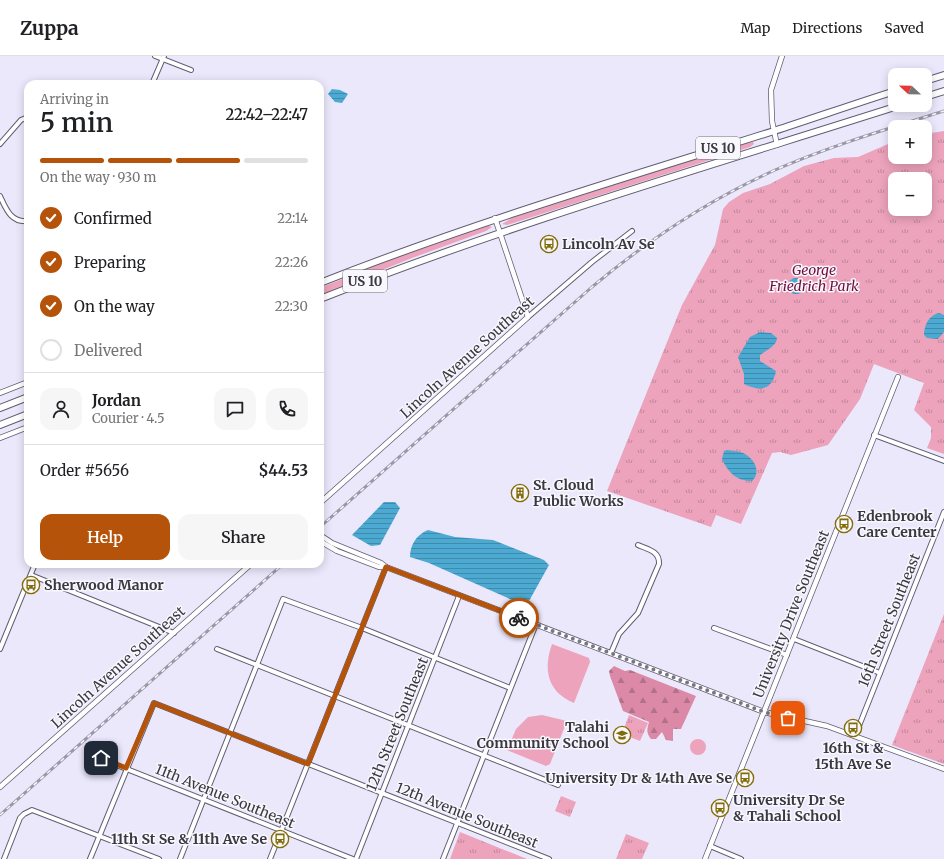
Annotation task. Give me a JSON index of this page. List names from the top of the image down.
{
  "streets": {
    "highway": ["US 10"],
    "street": [
      "Lincoln Avenue Southeast",
      "University Drive Southeast",
      "16th Street Southeast",
      "12th Street Southeast",
      "11th Avenue Southeast",
      "12th Avenue Southeast"
    ]
  },
  "crossings": [
    ["12th Street Southeast", "11th Avenue Southeast"],
    ["12th Street Southeast", "12th Avenue Southeast"],
    ["11th Avenue Southeast", "12th Avenue Southeast"]
  ],
  "parks": ["George Friedrich Park"],
  "places": {
    "bus stop": [
      "Lincoln Av Se",
      "Edenbrook Care Center",
      "Sherwood Manor",
      "16th St & 15th Ave Se",
      "University Dr & 14th Ave Se",
      "University Dr Se & Tahali School",
      "11th St Se & 11th Ave Se"
    ],
    "building": ["St. Cloud Public Works"],
    "school or university": ["Talahi Community School"]
  },
  "north": "left",
  "page": {
    "header": "Zuppa",
    "nav": ["Map", "Directions", "Saved"],
    "map_buttons": ["+", "−"],
    "heading": ["5 min", "Arriving in", "22:42–22:47"],
    "panel": [
      "Jordan",
      "Courier · 4.5",
      "Order #5656",
      "$44.53"
    ],
    "bar": "On the way · 930 m",
    "list": [
      ["Confirmed", "22:14"],
      ["Preparing", "22:26"],
      ["On the way", "22:30"],
      "Delivered"
    ],
    "buttons": ["Help", "Share"]
  }
}
